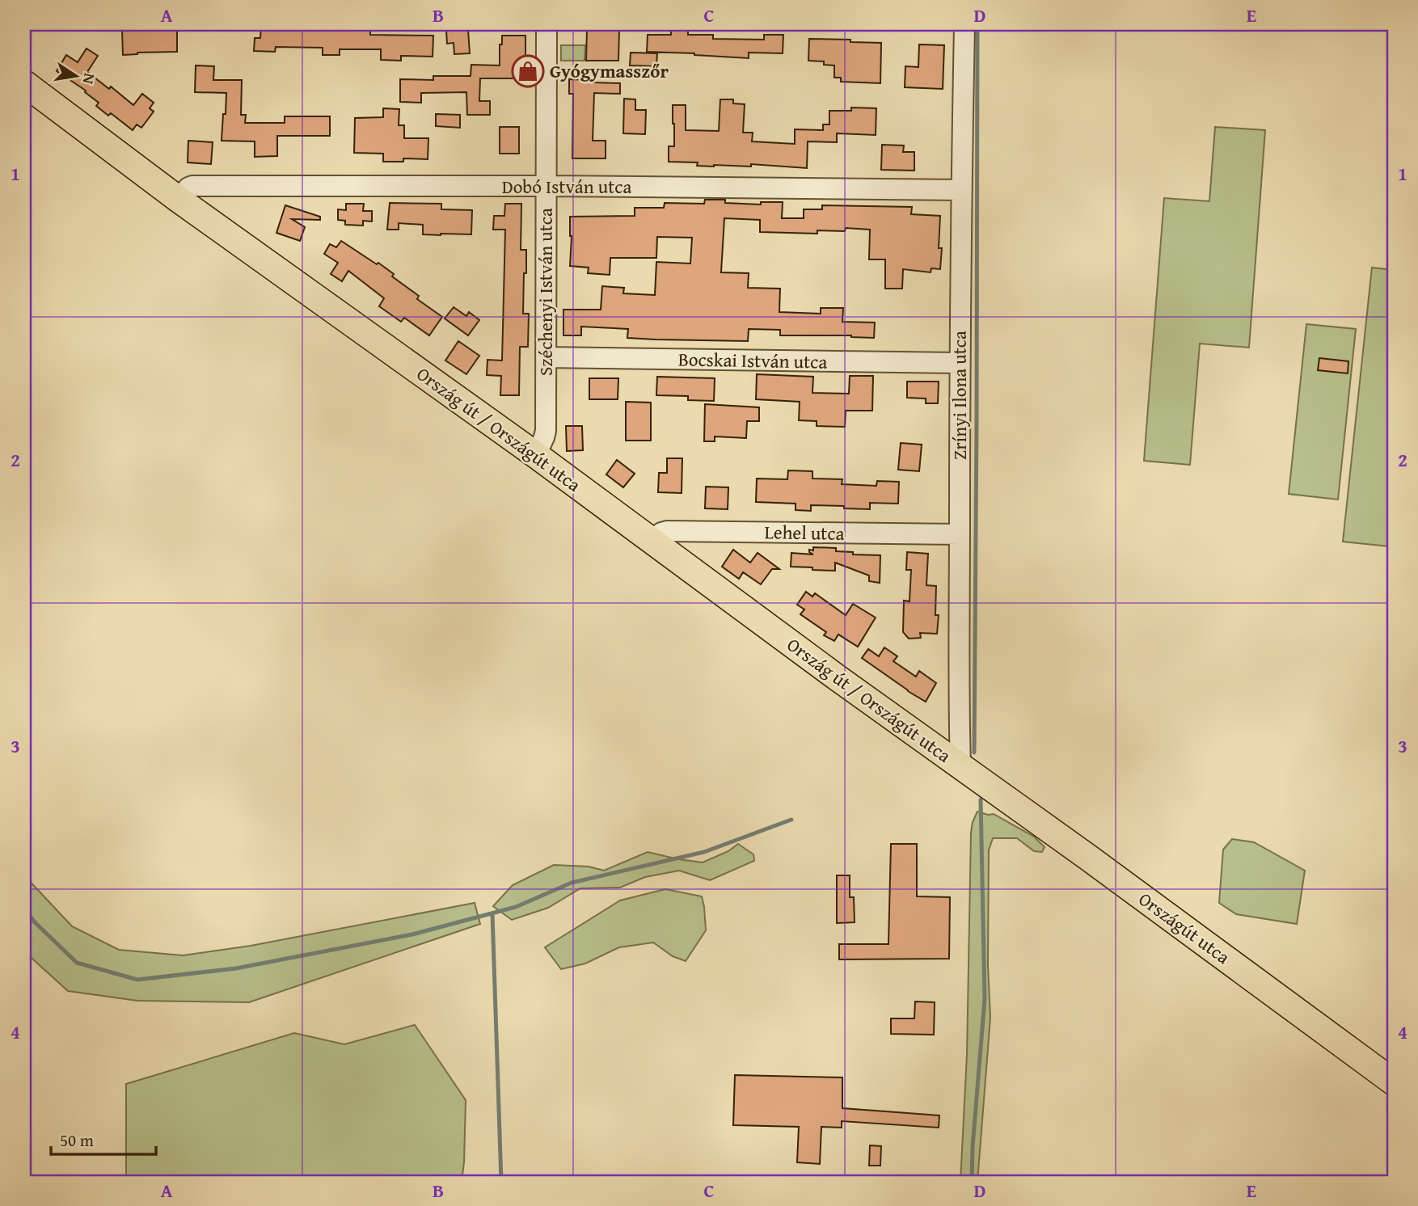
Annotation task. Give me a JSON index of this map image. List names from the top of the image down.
{
  "streets": {
    "main road": ["Ország út / Országút utca", "Országút utca"],
    "street": [
      "Dobó István utca",
      "Széchenyi István utca",
      "Bocskai István utca",
      "Zrínyi Ilona utca",
      "Lehel utca"
    ]
  },
  "crossings": [
    ["Dobó István utca", "Széchenyi István utca"],
    ["Dobó István utca", "Zrínyi Ilona utca"],
    ["Dobó István utca", "Ország út / Országút utca"],
    ["Széchenyi István utca", "Bocskai István utca"],
    ["Széchenyi István utca", "Ország út / Országút utca"],
    ["Bocskai István utca", "Zrínyi Ilona utca"],
    ["Zrínyi Ilona utca", "Ország út / Országút utca"],
    ["Zrínyi Ilona utca", "Lehel utca"],
    ["Zrínyi Ilona utca", "Országút utca"],
    ["Ország út / Országút utca", "Lehel utca"],
    ["Ország út / Országút utca", "Országút utca"]
  ],
  "places": {
    "shop": ["Gyógymasszőr"]
  },
  "scale_bar": "50 m",
  "north": "right",
  "grid": {
    "columns": [
      "A",
      "B",
      "C",
      "D",
      "E"
    ],
    "rows": [
      "1",
      "2",
      "3",
      "4"
    ]
  }
}
